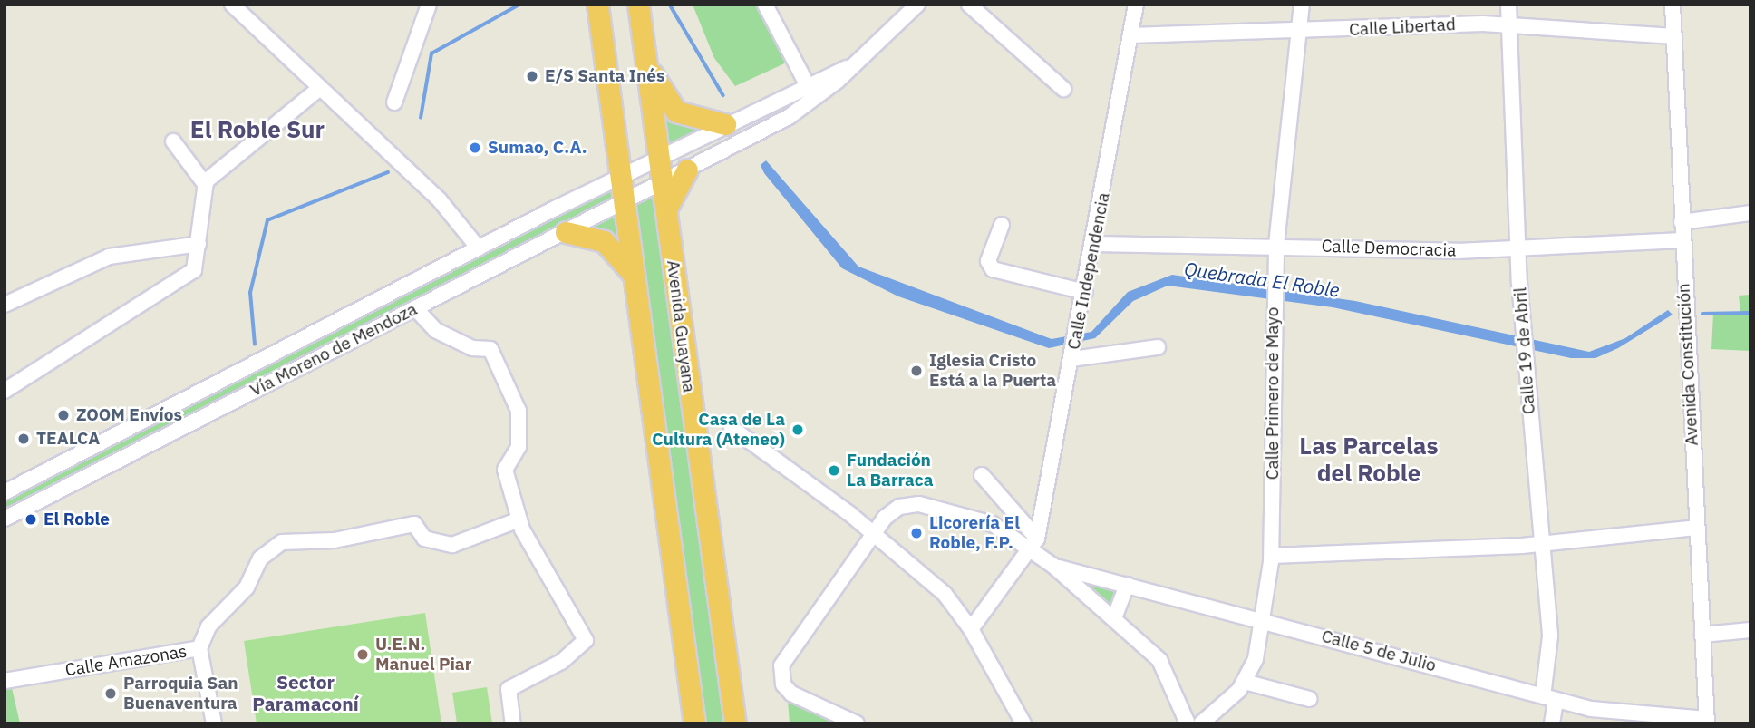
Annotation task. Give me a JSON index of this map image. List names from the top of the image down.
{
  "streets": {
    "highway": ["Avenida Guayana"],
    "street": [
      "Calle Libertad",
      "Calle Democracia",
      "Calle Independencia",
      "Vía Moreno de Mendoza",
      "Calle 19 de Abril",
      "Avenida Constitución",
      "Calle Primero de Mayo",
      "Calle 5 de Julio",
      "Calle Amazonas"
    ]
  },
  "crossings": [
    ["Calle Libertad", "Calle Independencia"],
    ["Calle Libertad", "Calle 19 de Abril"],
    ["Calle Libertad", "Avenida Constitución"],
    ["Calle Libertad", "Calle Primero de Mayo"],
    ["Calle Democracia", "Calle Independencia"],
    ["Calle Democracia", "Calle 19 de Abril"],
    ["Calle Democracia", "Avenida Constitución"],
    ["Calle Democracia", "Calle Primero de Mayo"],
    ["Avenida Guayana", "Vía Moreno de Mendoza"],
    ["Calle 19 de Abril", "Calle 5 de Julio"],
    ["Avenida Constitución", "Calle 5 de Julio"],
    ["Calle Primero de Mayo", "Calle 5 de Julio"]
  ],
  "districts": ["El Roble Sur", "Las Parcelas del Roble", "Sector Paramaconí"],
  "water": ["Quebrada El Roble"],
  "places": [
    "E/S Santa Inés",
    "Sumao, C.A.",
    "Iglesia Cristo Está a la Puerta",
    "ZOOM Envíos",
    "Casa de La Cultura (Ateneo)",
    "TEALCA",
    "Fundación La Barraca",
    "El Roble",
    "Licorería El Roble, F.P.",
    "U.E.N. Manuel Piar",
    "Parroquia San Buenaventura"
  ]
}
